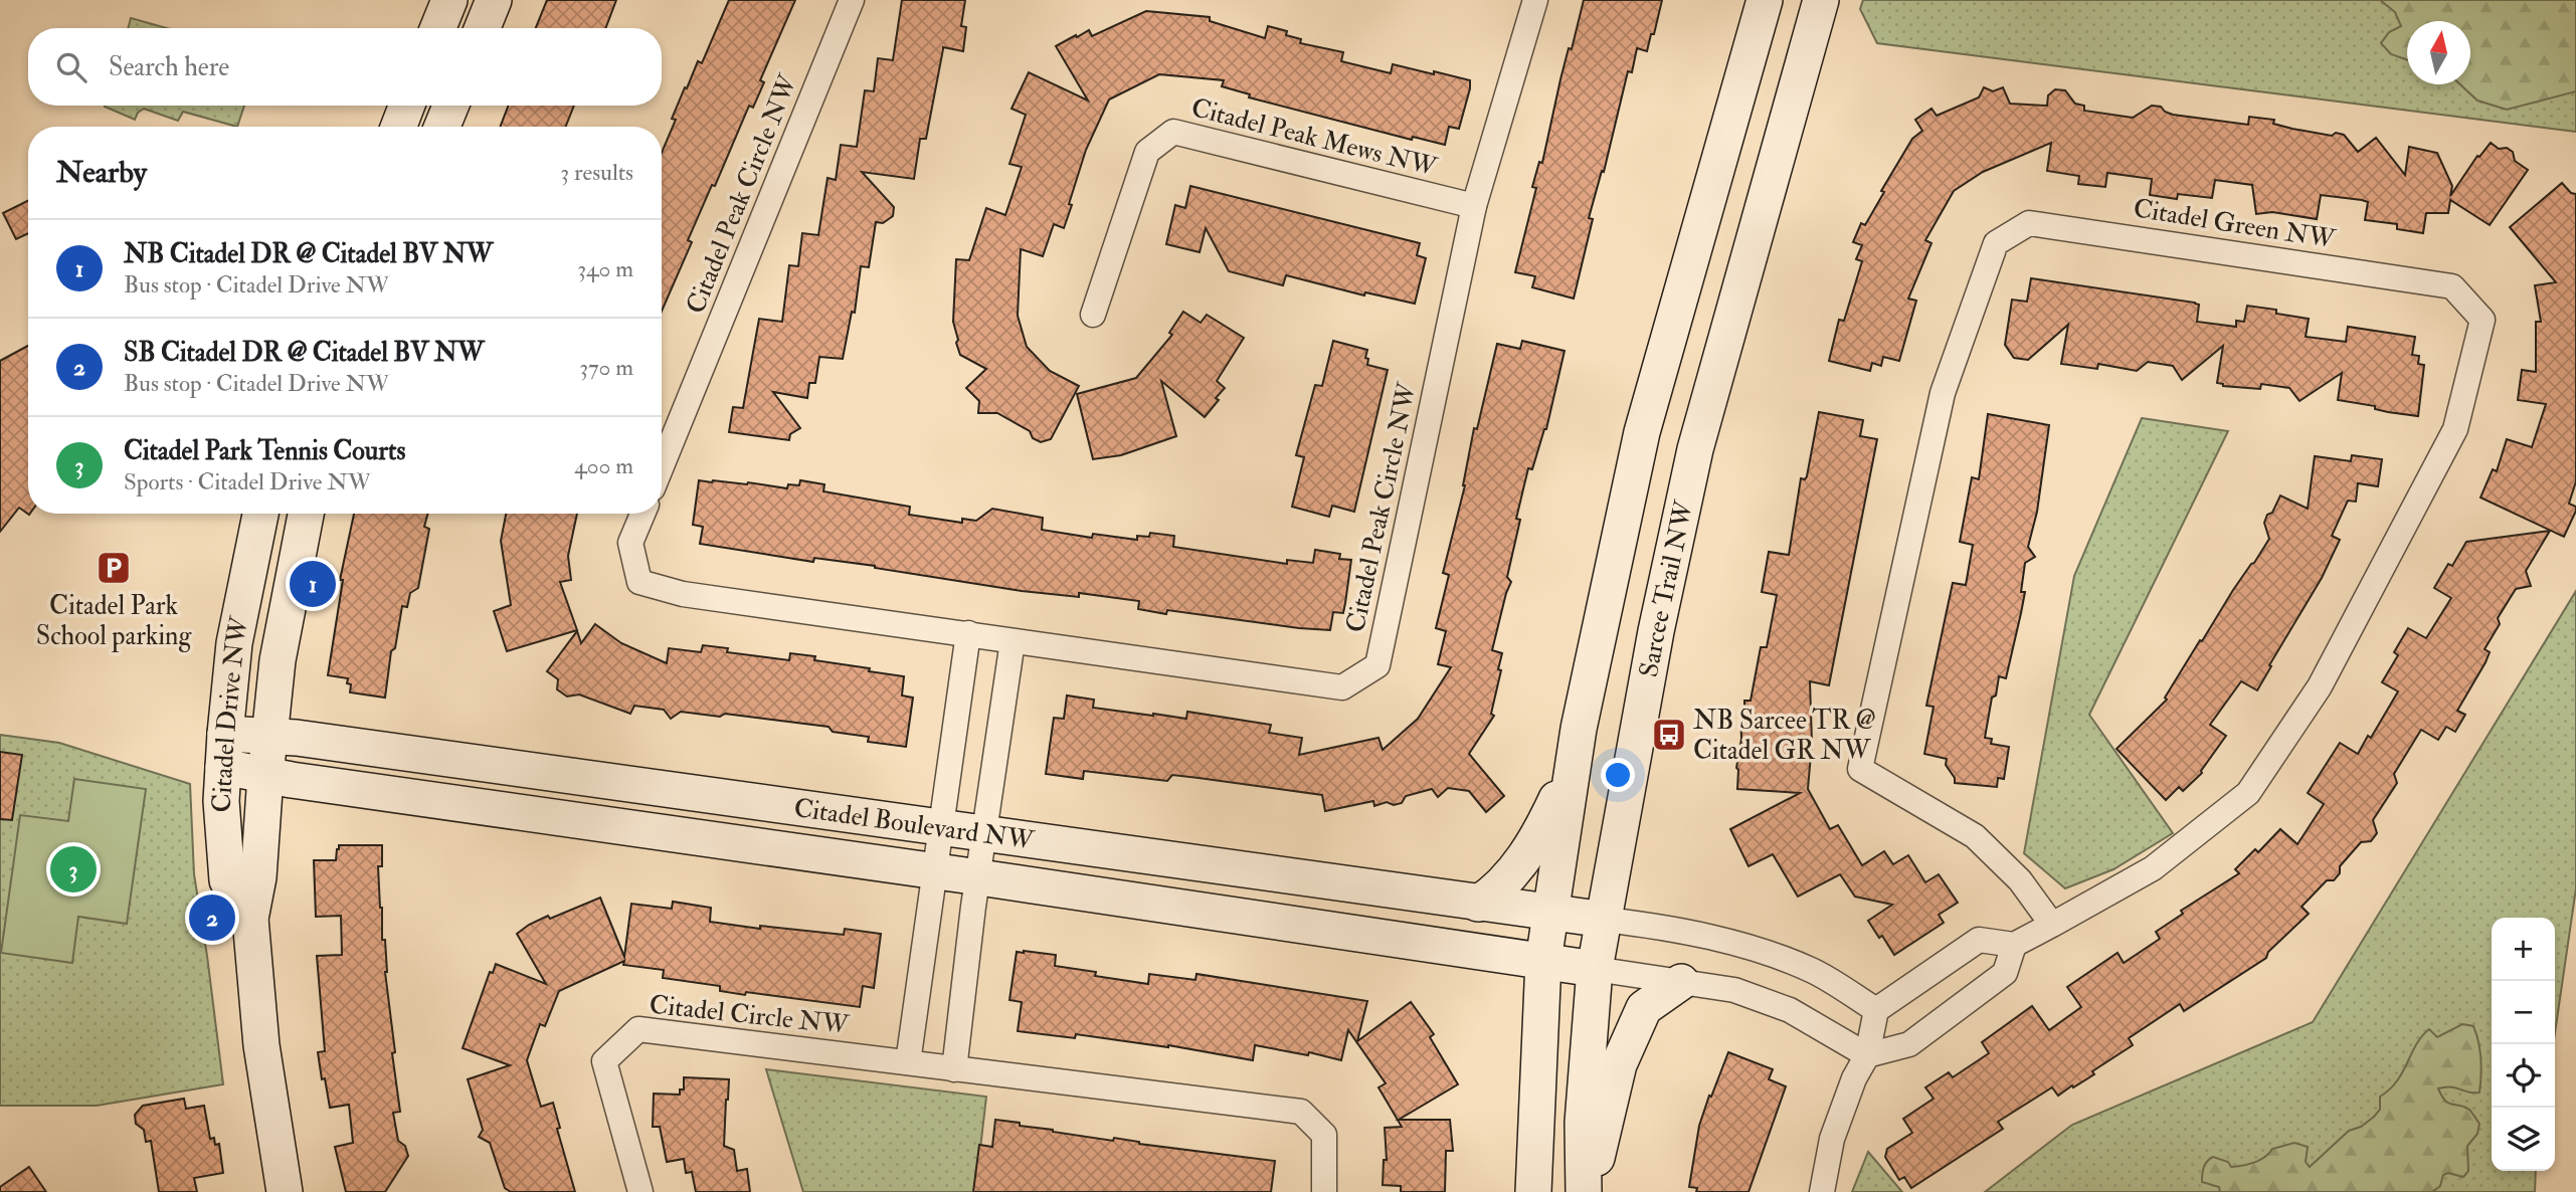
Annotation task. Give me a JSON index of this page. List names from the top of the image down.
{
  "streets": {
    "street": [
      "Citadel Peak Mews NW",
      "Citadel Peak Circle NW",
      "Citadel Green NW",
      "Sarcee Trail NW",
      "Citadel Drive NW",
      "Citadel Boulevard NW",
      "Citadel Circle NW"
    ]
  },
  "crossings": [
    ["Citadel Peak Mews NW", "Citadel Peak Circle NW"],
    ["Sarcee Trail NW", "Citadel Boulevard NW"],
    ["Citadel Drive NW", "Citadel Boulevard NW"]
  ],
  "places": {
    "parking": ["Citadel Park School parking"],
    "bus stop": ["NB Sarcee TR @ Citadel GR NW"]
  },
  "north": "top",
  "page": {
    "search": "Search here",
    "heading": ["Nearby", "3 results"],
    "list": [
      {
        "mark": "1",
        "name": "NB Citadel DR @ Citadel BV NW",
        "note": "Bus stop · Citadel Drive NW",
        "value": "340 m"
      },
      {
        "mark": "2",
        "name": "SB Citadel DR @ Citadel BV NW",
        "note": "Bus stop · Citadel Drive NW",
        "value": "370 m"
      },
      {
        "mark": "3",
        "name": "Citadel Park Tennis Courts",
        "note": "Sports · Citadel Drive NW",
        "value": "400 m"
      }
    ],
    "pins": ["1", "3", "2"],
    "map_buttons": ["+", "−"]
  }
}
